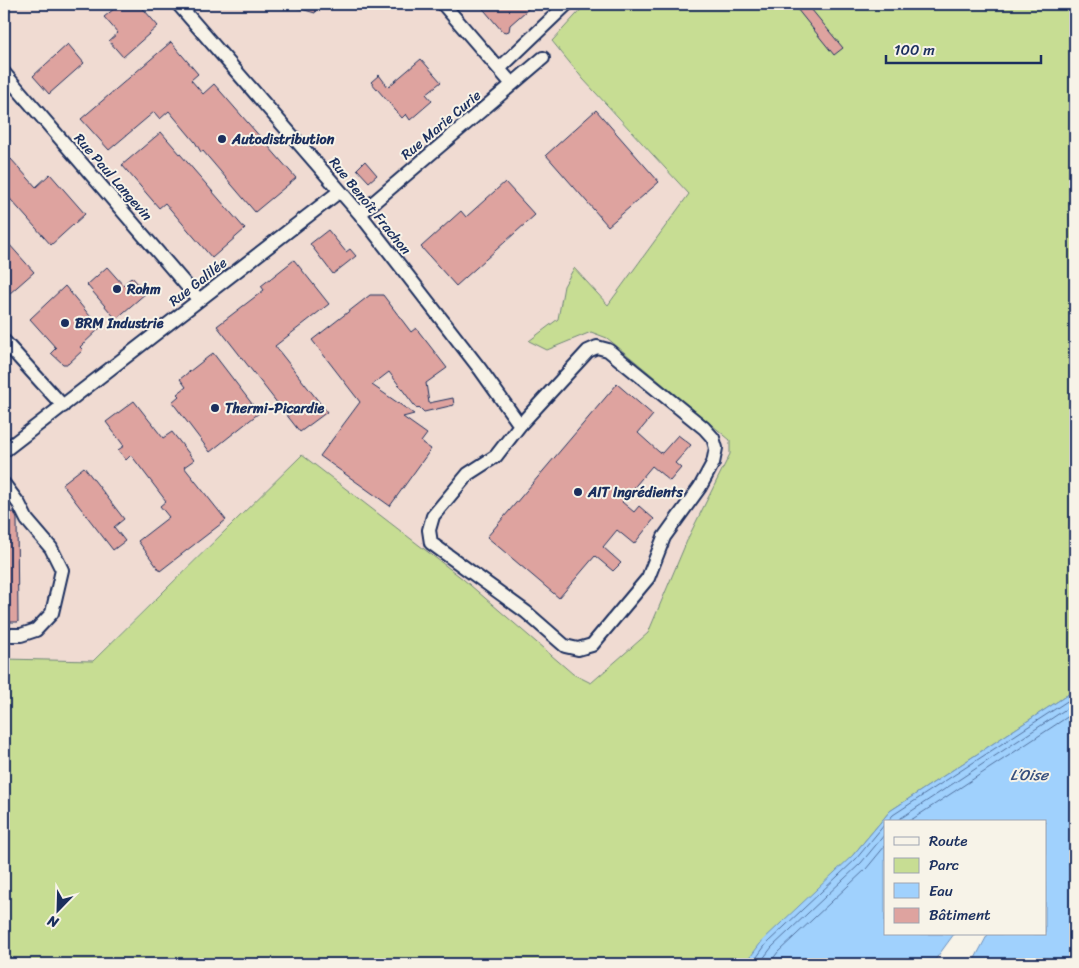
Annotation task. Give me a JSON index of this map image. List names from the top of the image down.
{
  "streets": {
    "street": [
      "Rue Marie Curie",
      "Rue Paul Langevin",
      "Rue Benoît Frachon",
      "Rue Galilée"
    ]
  },
  "crossings": [
    ["Rue Marie Curie", "Rue Benoît Frachon"],
    ["Rue Paul Langevin", "Rue Galilée"],
    ["Rue Benoît Frachon", "Rue Galilée"]
  ],
  "water": ["L’Oise"],
  "places": [
    "Autodistribution",
    "Rohm",
    "BRM Industrie",
    "Thermi-Picardie",
    "AIT Ingrédients"
  ],
  "legend": [
    "Route",
    "Parc",
    "Eau",
    "Bâtiment"
  ],
  "scale_bar": "100 m",
  "north": "bottom left"
}
